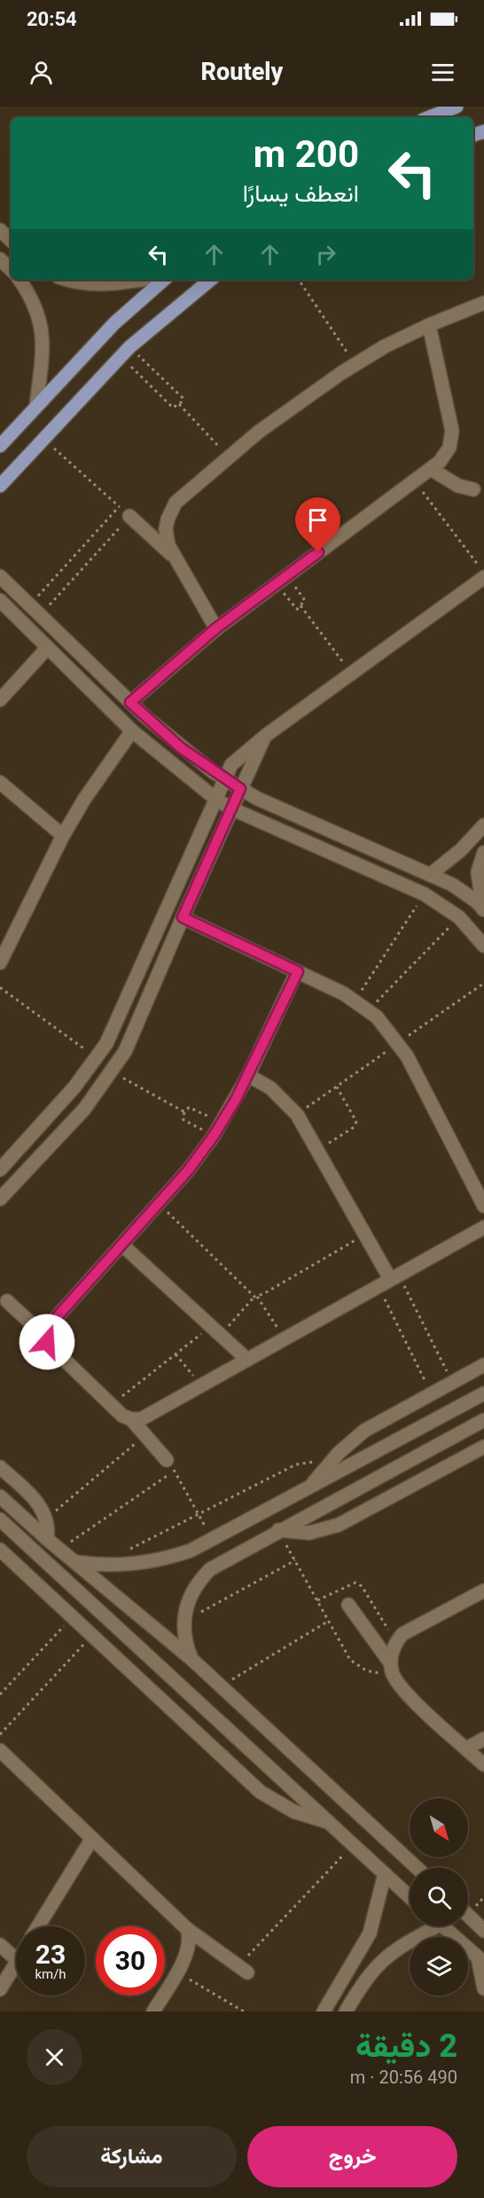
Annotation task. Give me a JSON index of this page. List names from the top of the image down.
{
  "north": "bottom right",
  "page": {
    "status": "20:54",
    "header": "Routely",
    "turn": ["200 m", "انعطف يسارًا"],
    "speed": "23 km/h",
    "limit": "30",
    "heading": ["2 دقيقة", "490 m · 20:56"],
    "buttons": ["خروج", "مشاركة"]
  }
}
